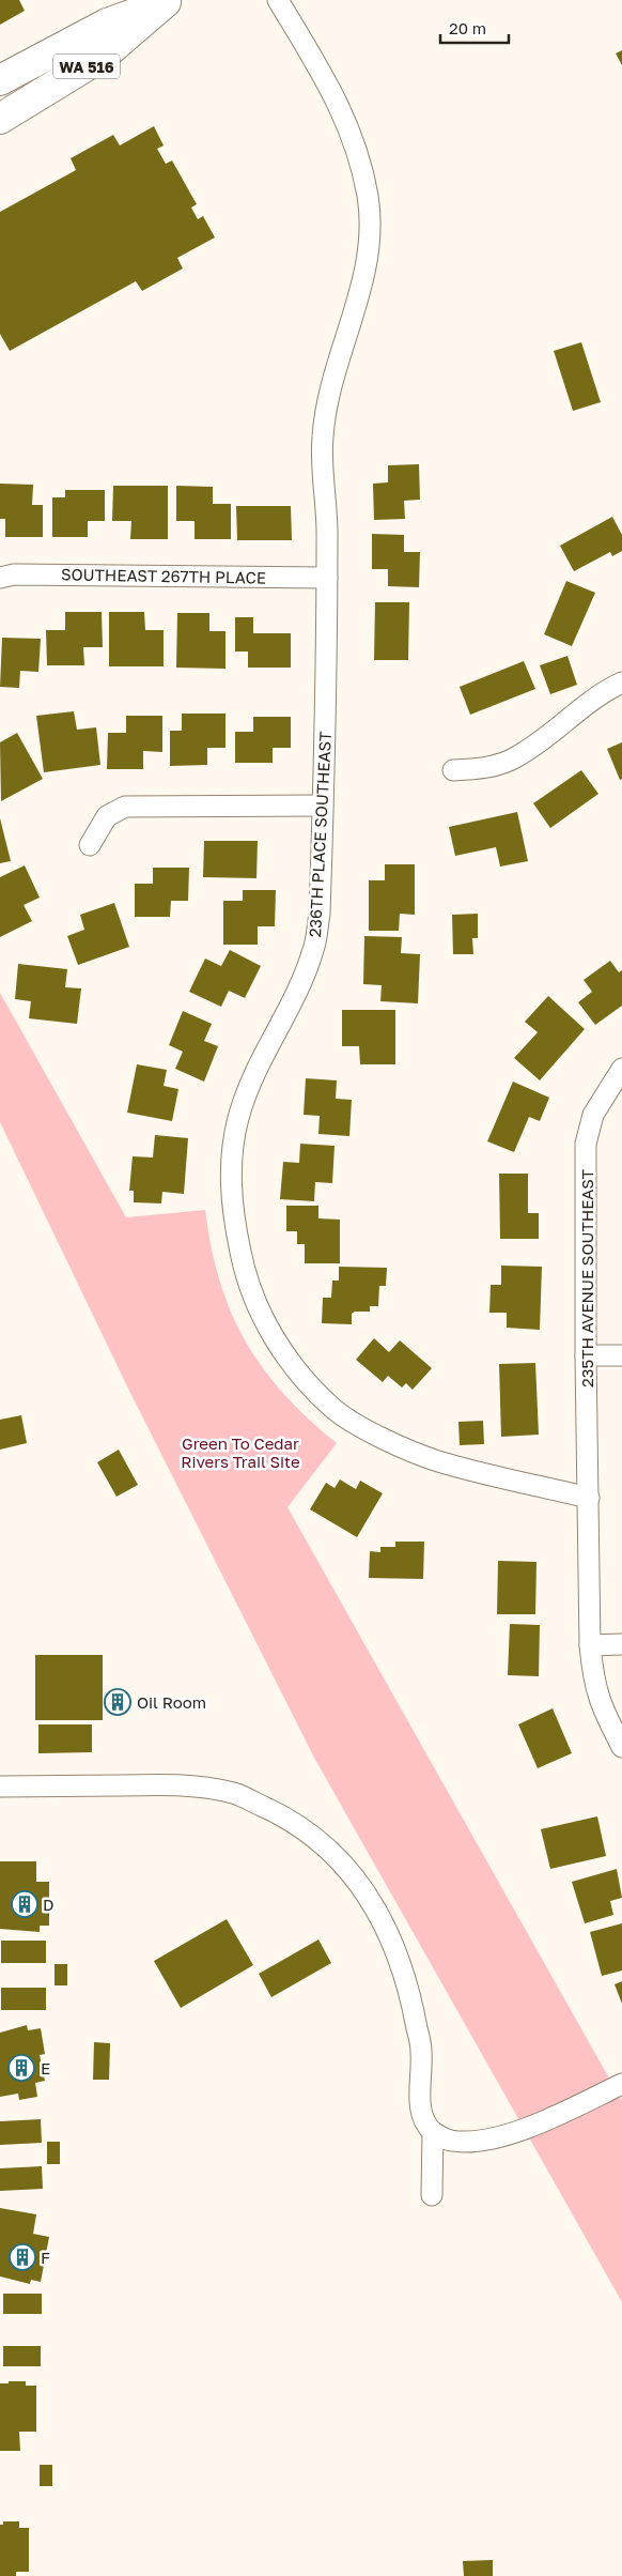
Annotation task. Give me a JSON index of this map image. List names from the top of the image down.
{
  "streets": {
    "main road": ["WA 516"],
    "street": ["SOUTHEAST 267TH PLACE", "236TH PLACE SOUTHEAST", "235TH AVENUE SOUTHEAST"]
  },
  "crossings": [
    ["SOUTHEAST 267TH PLACE", "236TH PLACE SOUTHEAST"],
    ["236TH PLACE SOUTHEAST", "235TH AVENUE SOUTHEAST"]
  ],
  "parks": ["Green To Cedar Rivers Trail Site"],
  "places": {
    "building": [
      "Oil Room",
      "D",
      "E",
      "F"
    ]
  },
  "scale_bar": "20 m"
}
